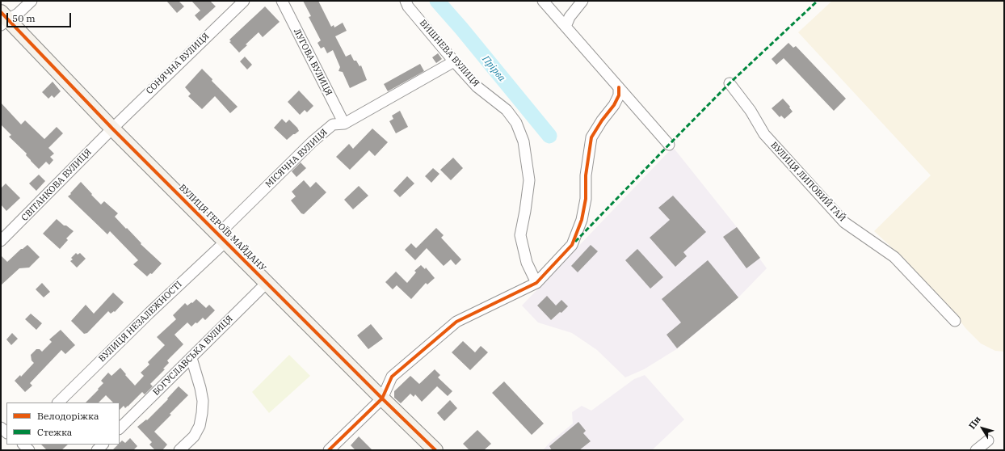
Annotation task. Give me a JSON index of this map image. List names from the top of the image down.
{
  "streets": {
    "street": [
      "ВИШНЕВА ВУЛИЦЯ",
      "ЛУГОВА ВУЛИЦЯ",
      "СОНЯЧНА ВУЛИЦЯ",
      "МІСЯЧНА ВУЛИЦЯ",
      "ВУЛИЦЯ ЛИПОВИЙ ГАЙ",
      "СВІТАНКОВА ВУЛИЦЯ",
      "ВУЛИЦЯ ГЕРОЇВ МАЙДАНУ",
      "ВУЛИЦЯ НЕЗАЛЕЖНОСТІ",
      "БОГУСЛАВСЬКА ВУЛИЦЯ"
    ]
  },
  "crossings": [
    ["ВИШНЕВА ВУЛИЦЯ", "МІСЯЧНА ВУЛИЦЯ"],
    ["ЛУГОВА ВУЛИЦЯ", "МІСЯЧНА ВУЛИЦЯ"],
    ["СОНЯЧНА ВУЛИЦЯ", "СВІТАНКОВА ВУЛИЦЯ"],
    ["СОНЯЧНА ВУЛИЦЯ", "ВУЛИЦЯ ГЕРОЇВ МАЙДАНУ"],
    ["МІСЯЧНА ВУЛИЦЯ", "ВУЛИЦЯ ГЕРОЇВ МАЙДАНУ"],
    ["МІСЯЧНА ВУЛИЦЯ", "ВУЛИЦЯ НЕЗАЛЕЖНОСТІ"],
    ["СВІТАНКОВА ВУЛИЦЯ", "ВУЛИЦЯ ГЕРОЇВ МАЙДАНУ"],
    ["ВУЛИЦЯ ГЕРОЇВ МАЙДАНУ", "ВУЛИЦЯ НЕЗАЛЕЖНОСТІ"],
    ["ВУЛИЦЯ ГЕРОЇВ МАЙДАНУ", "БОГУСЛАВСЬКА ВУЛИЦЯ"]
  ],
  "water": ["Прірва"],
  "legend": ["Велодоріжка", "Стежка"],
  "scale_bar": "50 m",
  "north": "top left"
}
